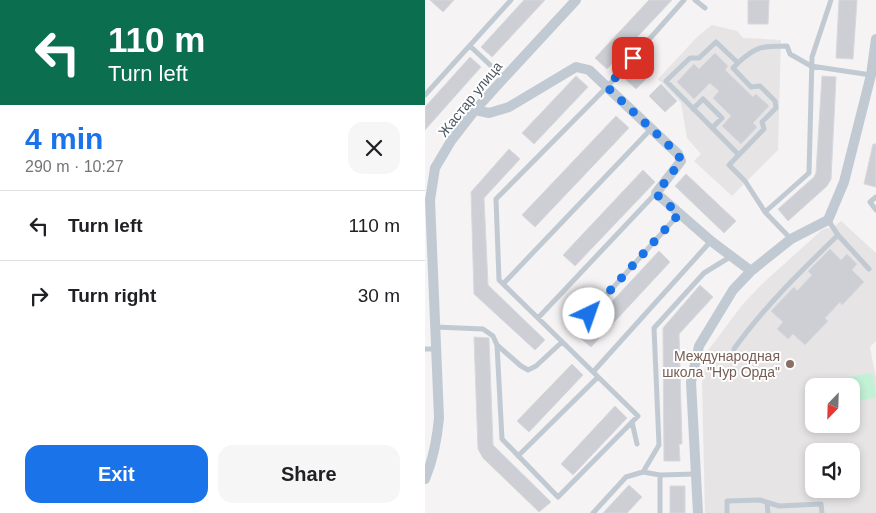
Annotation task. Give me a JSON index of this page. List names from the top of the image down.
{
  "streets": {
    "street": ["Жастар улица"]
  },
  "places": ["Международная школа \"Нур Орда\""],
  "north": "bottom left",
  "page": {
    "turn": ["110 m", "Turn left"],
    "heading": ["4 min", "290 m · 10:27"],
    "list": [
      {
        "name": "Turn left",
        "value": "110 m"
      },
      {
        "name": "Turn right",
        "value": "30 m"
      }
    ],
    "buttons": ["Exit", "Share"]
  }
}
